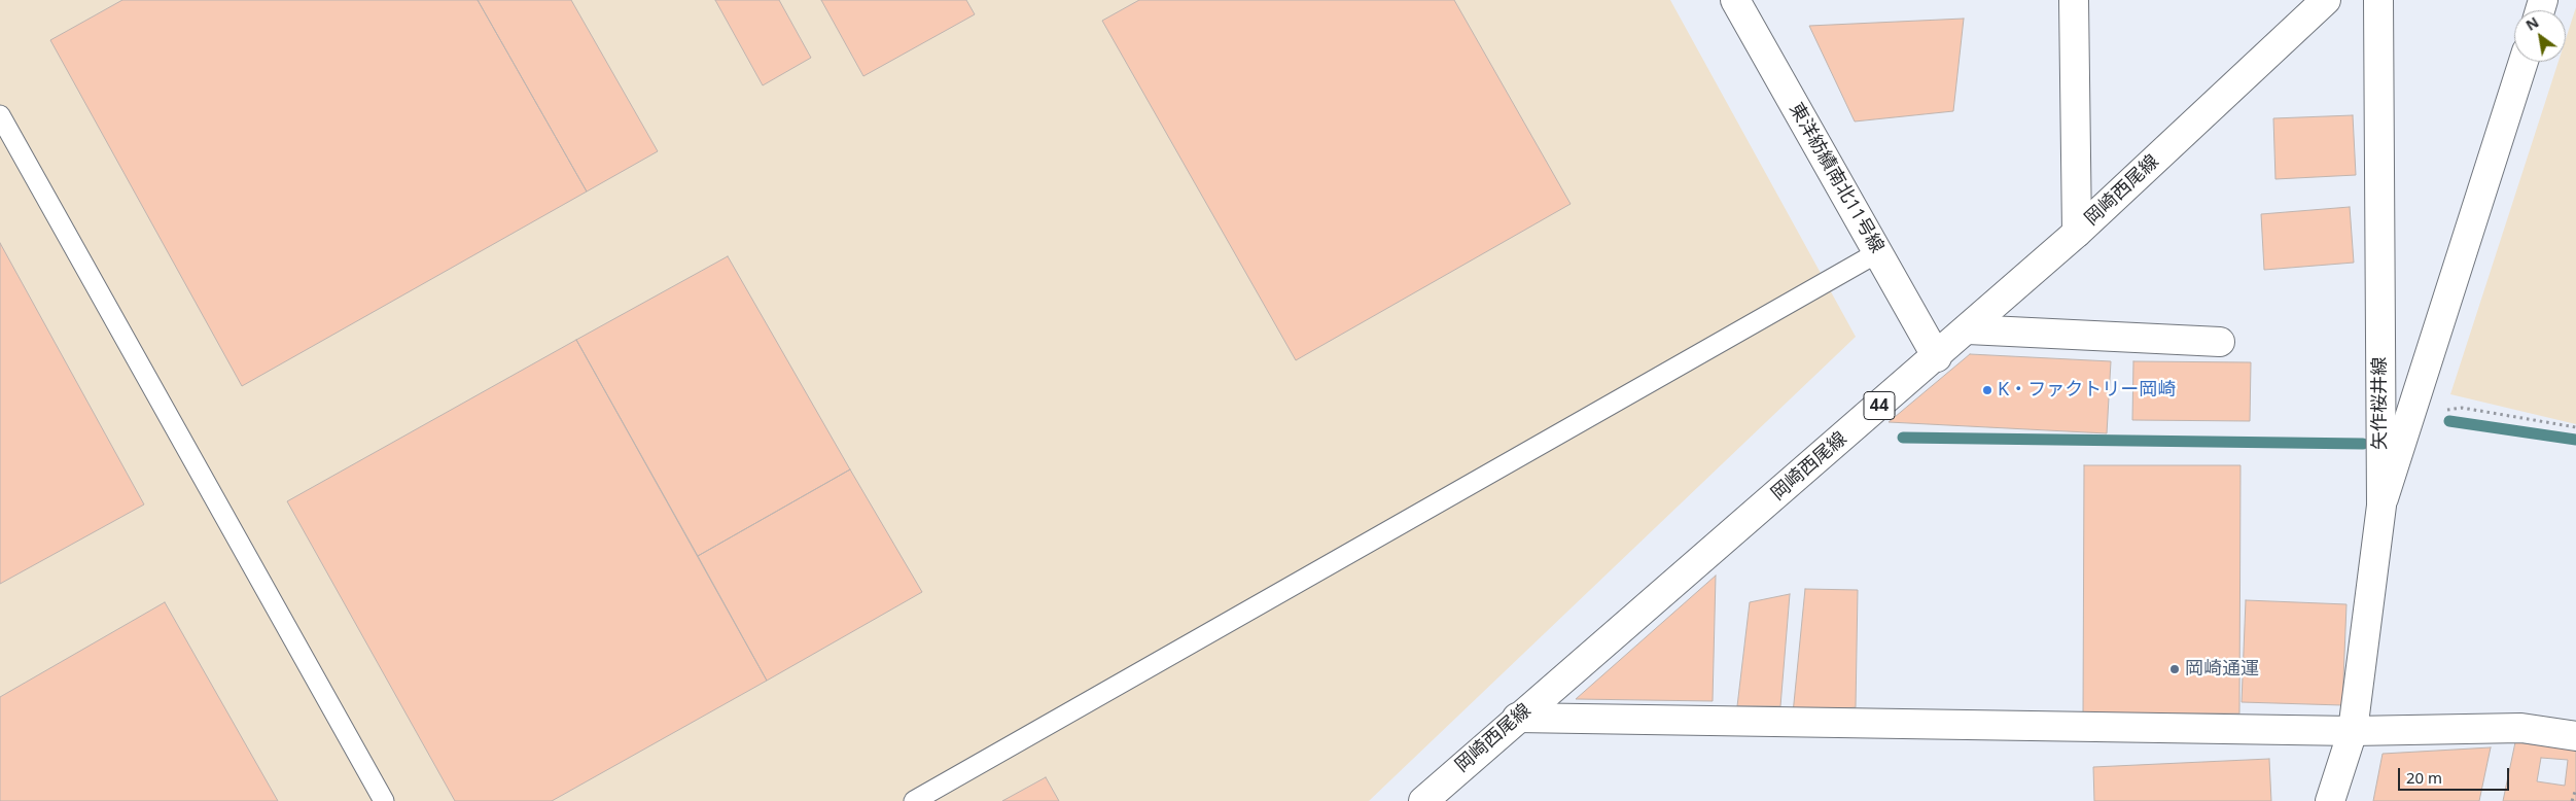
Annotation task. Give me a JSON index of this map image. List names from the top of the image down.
{
  "streets": {
    "street": [
      "東洋紡績南北11号線",
      "岡崎西尾線",
      "矢作桜井線",
      "44"
    ]
  },
  "crossings": [
    ["東洋紡績南北11号線", "岡崎西尾線"]
  ],
  "places": ["K・ファクトリー岡崎", "岡崎通運"],
  "scale_bar": "20 m",
  "north": "top left"
}
